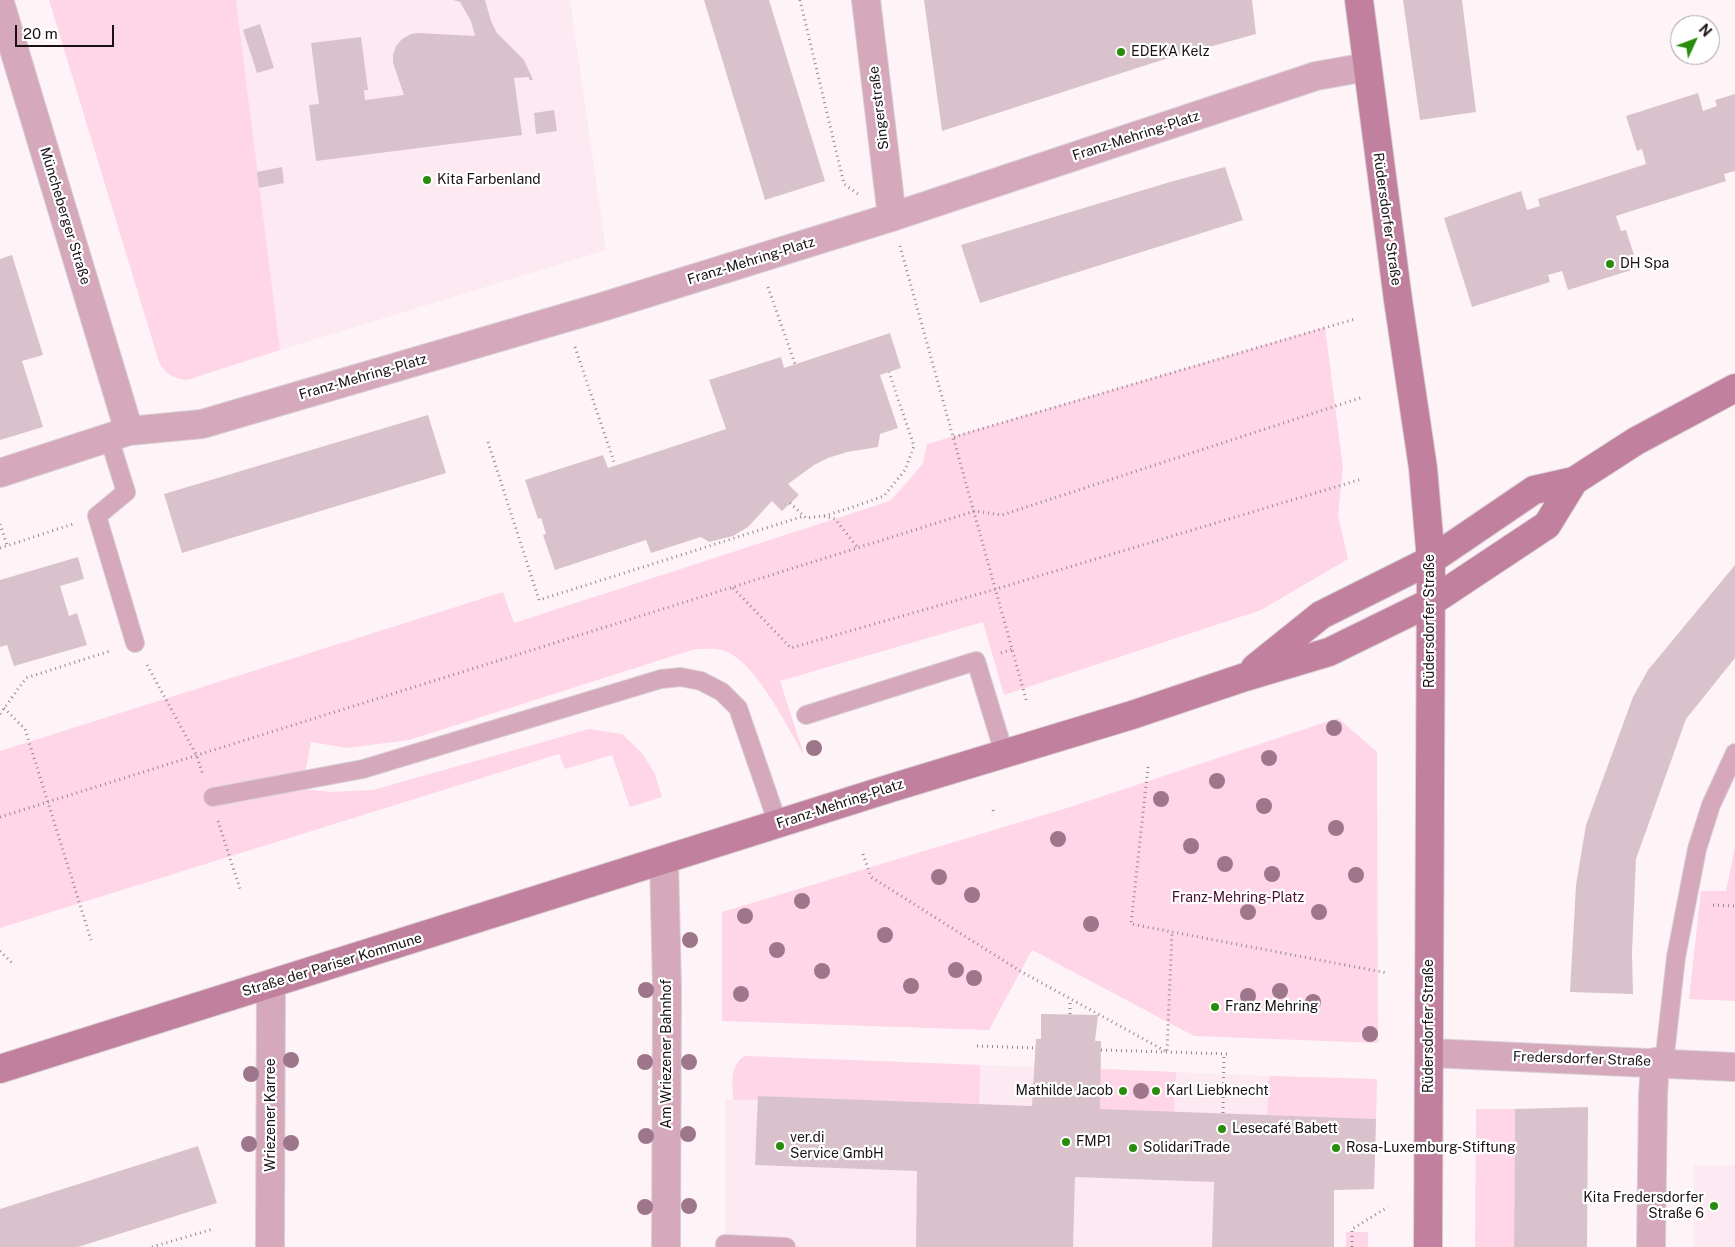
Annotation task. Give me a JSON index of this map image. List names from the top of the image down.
{
  "streets": {
    "street": [
      "Singerstraße",
      "Franz-Mehring-Platz",
      "Müncheberger Straße",
      "Rüdersdorfer Straße",
      "Straße der Pariser Kommune",
      "Am Wriezener Bahnhof",
      "Fredersdorfer Straße",
      "Wriezener Karree"
    ]
  },
  "crossings": [
    ["Singerstraße", "Franz-Mehring-Platz"],
    ["Franz-Mehring-Platz", "Müncheberger Straße"],
    ["Franz-Mehring-Platz", "Rüdersdorfer Straße"],
    ["Franz-Mehring-Platz", "Straße der Pariser Kommune"],
    ["Franz-Mehring-Platz", "Am Wriezener Bahnhof"],
    ["Rüdersdorfer Straße", "Fredersdorfer Straße"],
    ["Straße der Pariser Kommune", "Am Wriezener Bahnhof"],
    ["Straße der Pariser Kommune", "Wriezener Karree"]
  ],
  "parks": ["Franz-Mehring-Platz"],
  "places": [
    "EDEKA Kelz",
    "Kita Farbenland",
    "DH Spa",
    "Franz Mehring",
    "Mathilde Jacob",
    "Karl Liebknecht",
    "Lesecafé Babett",
    "FMP1",
    "ver.di Service GmbH",
    "SolidariTrade",
    "Rosa-Luxemburg-Stiftung",
    "Kita Fredersdorfer Straße 6"
  ],
  "scale_bar": "20 m",
  "north": "top right"
}
